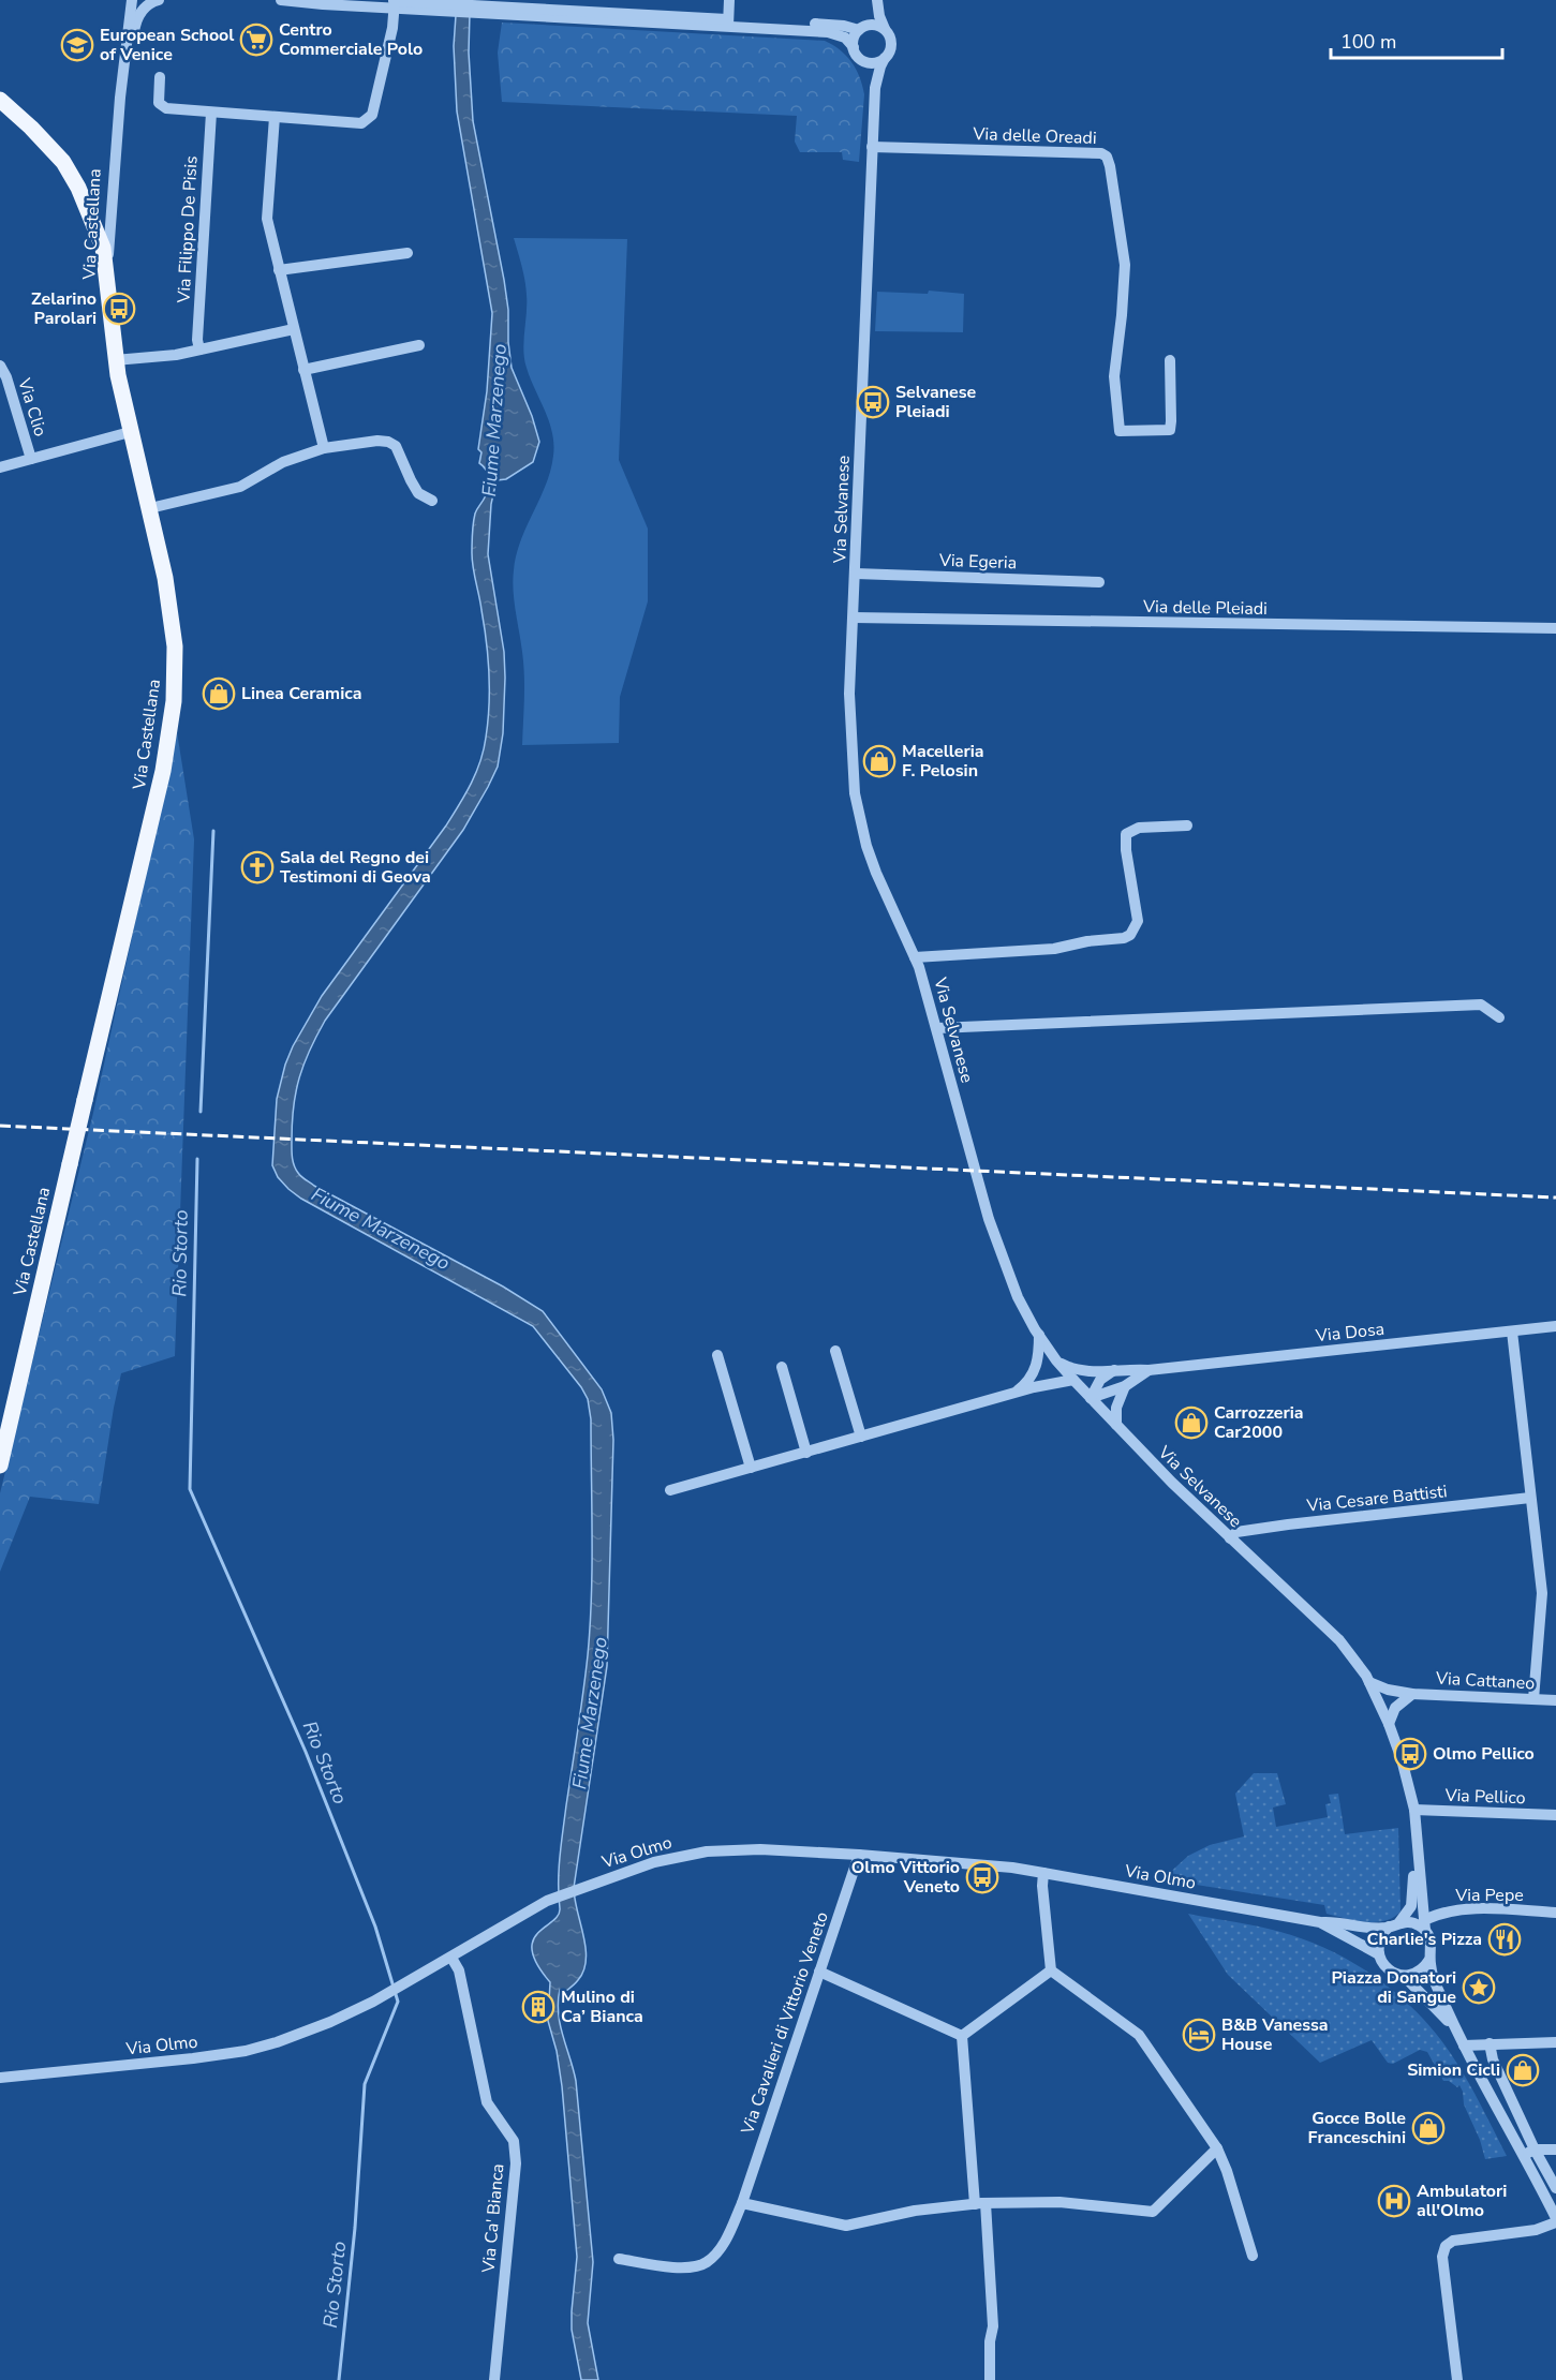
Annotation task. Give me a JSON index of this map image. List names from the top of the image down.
{
  "streets": {
    "main road": ["Via Castellana"],
    "street": [
      "Via delle Oreadi",
      "Via Filippo De Pisis",
      "Via Clio",
      "Via Selvanese",
      "Via Egeria",
      "Via delle Pleiadi",
      "Via Dosa",
      "Via Cesare Battisti",
      "Via Cattaneo",
      "Via Pellico",
      "Via Olmo",
      "Via Pepe",
      "Via Cavalieri di Vittorio Veneto",
      "Via Ca' Bianca"
    ]
  },
  "crossings": [
    ["Via delle Oreadi", "Via Selvanese"],
    ["Via Selvanese", "Via Egeria"],
    ["Via Selvanese", "Via delle Pleiadi"],
    ["Via Selvanese", "Via Dosa"],
    ["Via Selvanese", "Via Cesare Battisti"],
    ["Via Selvanese", "Via Cattaneo"],
    ["Via Selvanese", "Via Pellico"],
    ["Via Selvanese", "Via Olmo"],
    ["Via Selvanese", "Via Pepe"],
    ["Via Olmo", "Via Pepe"],
    ["Via Olmo", "Via Cavalieri di Vittorio Veneto"],
    ["Via Olmo", "Via Ca' Bianca"]
  ],
  "water": ["Fiume Marzenego", "Rio Storto"],
  "places": {
    "supermarket": ["Centro Commerciale Polo"],
    "school or university": ["European School of Venice"],
    "bus stop": [
      "Zelarino Parolari",
      "Selvanese Pleiadi",
      "Olmo Pellico",
      "Olmo Vittorio Veneto"
    ],
    "shop": [
      "Linea Ceramica",
      "Macelleria F. Pelosin",
      "Carrozzeria Car2000",
      "Simion Cicli",
      "Gocce Bolle Franceschini"
    ],
    "church": ["Sala del Regno dei Testimoni di Geova"],
    "restaurant": ["Charlie's Pizza"],
    "place": ["Piazza Donatori di Sangue"],
    "building": ["Mulino di Ca’ Bianca"],
    "hotel": ["B&B Vanessa House"],
    "hospital": ["Ambulatori all'Olmo"]
  },
  "scale_bar": "100 m"
}
